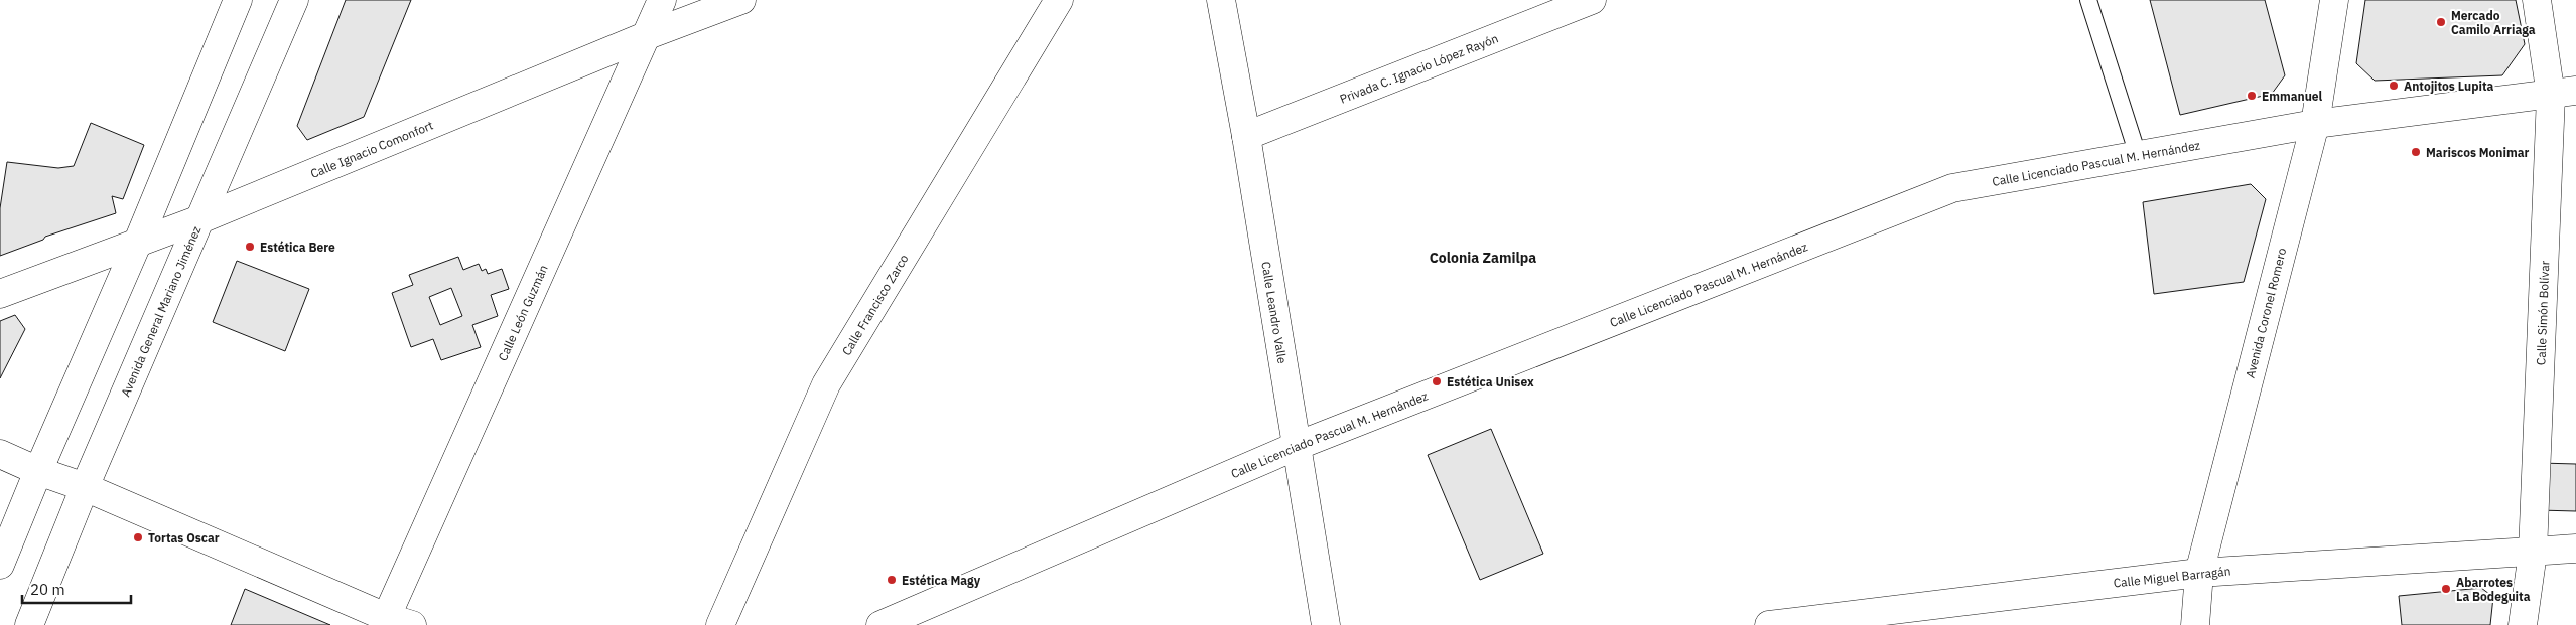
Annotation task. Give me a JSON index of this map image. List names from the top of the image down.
{
  "streets": {
    "street": [
      "Privada C. Ignacio López Rayón",
      "Calle Ignacio Comonfort",
      "Calle Licenciado Pascual M. Hernández",
      "Calle Francisco Zarco",
      "Avenida General Mariano Jiménez",
      "Calle Leandro Valle",
      "Calle Simón Bolívar",
      "Calle León Guzmán",
      "Avenida Coronel Romero",
      "Calle Miguel Barragán"
    ]
  },
  "crossings": [
    ["Privada C. Ignacio López Rayón", "Calle Leandro Valle"],
    ["Calle Ignacio Comonfort", "Avenida General Mariano Jiménez"],
    ["Calle Ignacio Comonfort", "Calle León Guzmán"],
    ["Calle Licenciado Pascual M. Hernández", "Calle Leandro Valle"],
    ["Calle Licenciado Pascual M. Hernández", "Calle Simón Bolívar"],
    ["Calle Licenciado Pascual M. Hernández", "Avenida Coronel Romero"],
    ["Calle Simón Bolívar", "Calle Miguel Barragán"],
    ["Avenida Coronel Romero", "Calle Miguel Barragán"]
  ],
  "districts": ["Colonia Zamilpa"],
  "places": [
    "Mercado Camilo Arriaga",
    "Antojitos Lupita",
    "Emmanuel",
    "Mariscos Monimar",
    "Estética Bere",
    "Estética Unisex",
    "Tortas Oscar",
    "Estética Magy",
    "Abarrotes La Bodeguita"
  ],
  "scale_bar": "20 m"
}
